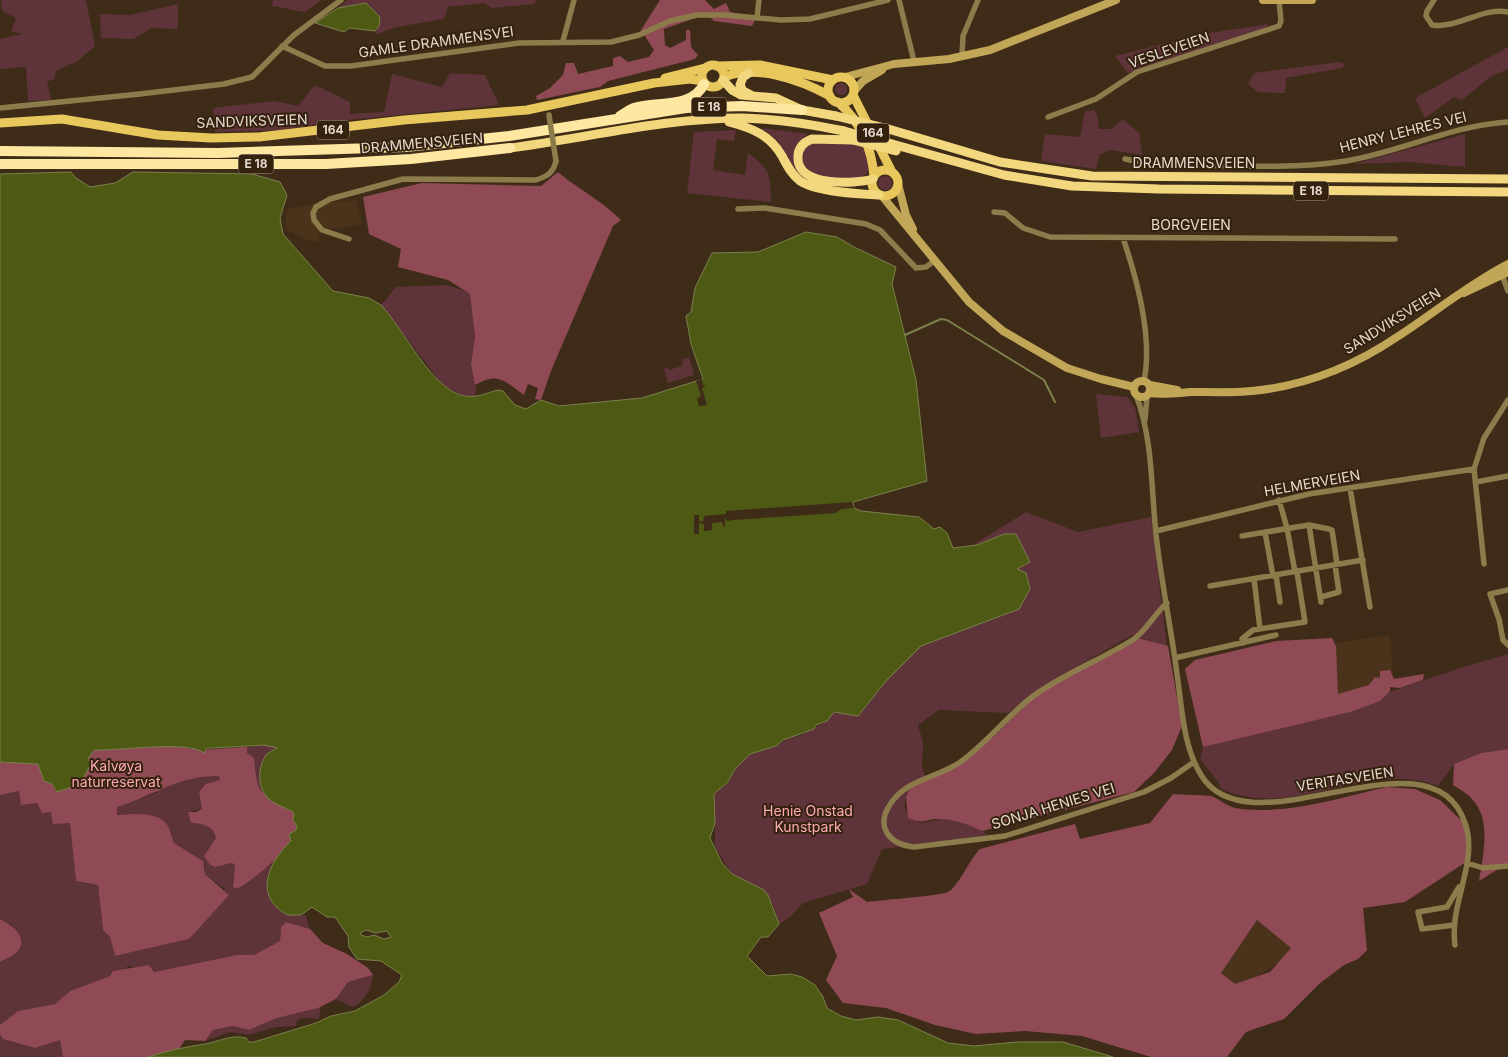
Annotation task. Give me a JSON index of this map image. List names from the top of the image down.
{
  "streets": {
    "highway": ["E 18", "DRAMMENSVEIEN"],
    "main road": ["SANDVIKSVEIEN", "164"],
    "street": [
      "GAMLE DRAMMENSVEI",
      "VESLEVEIEN",
      "HENRY LEHRES VEI",
      "BORGVEIEN",
      "HELMERVEIEN",
      "VERITASVEIEN",
      "SONJA HENIES VEI"
    ]
  },
  "crossings": [
    ["E 18", "SANDVIKSVEIEN"],
    ["E 18", "164"],
    ["E 18", "DRAMMENSVEIEN"],
    ["SANDVIKSVEIEN", "164"],
    ["VERITASVEIEN", "SONJA HENIES VEI"]
  ],
  "parks": ["Kalvøya naturreservat", "Henie Onstad Kunstpark"]
}
